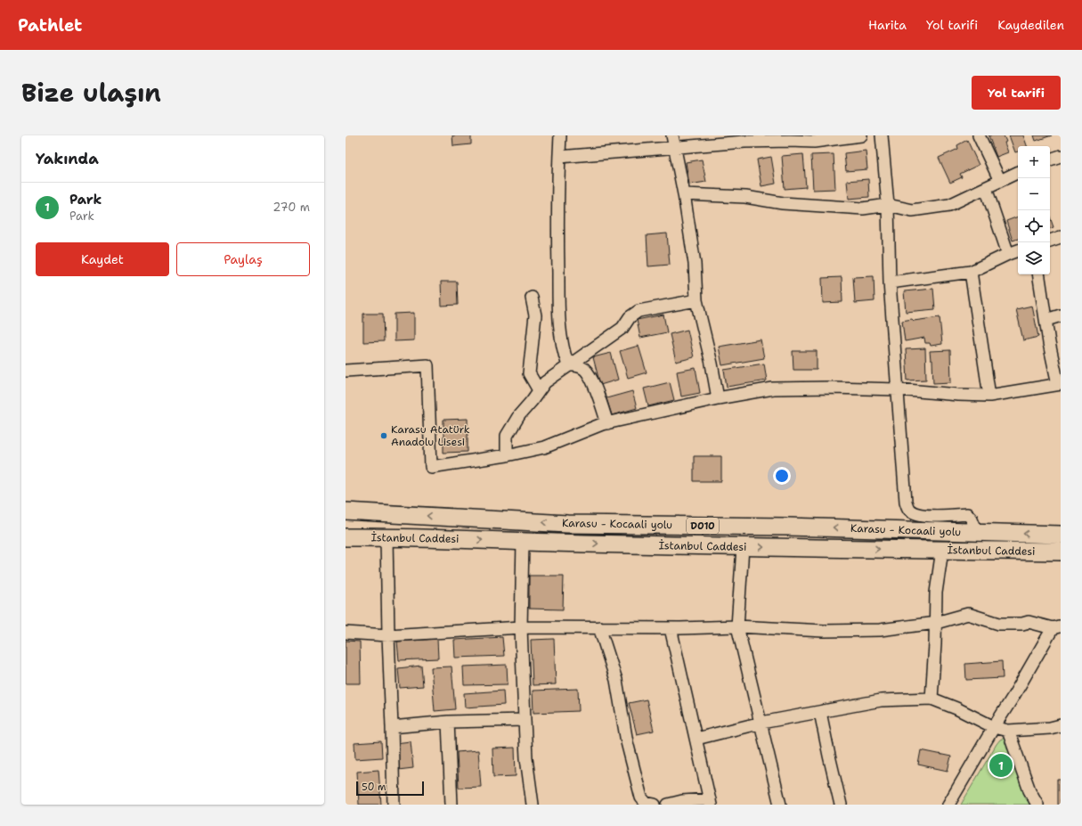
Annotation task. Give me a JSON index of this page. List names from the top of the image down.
{
  "streets": {
    "highway": ["Karasu - Kocaali yolu", "D010", "İstanbul Caddesi"]
  },
  "one_way": ["Karasu - Kocaali yolu", "İstanbul Caddesi"],
  "places": ["Karasu Atatürk Anadolu Lisesi"],
  "scale_bar": "50 m",
  "page": {
    "header": "Pathlet",
    "nav": ["Harita", "Yol tarifi", "Kaydedilen"],
    "title": "Bize ulaşın",
    "buttons": [
      "Yol tarifi",
      ["Kaydet", "Paylaş"]
    ],
    "heading": "Yakında",
    "map_buttons": ["+", "−"],
    "list": [
      {
        "mark": "1",
        "name": "Park",
        "note": "Park",
        "value": "270 m"
      }
    ],
    "pins": "1",
    "scale": "50 m"
  }
}
